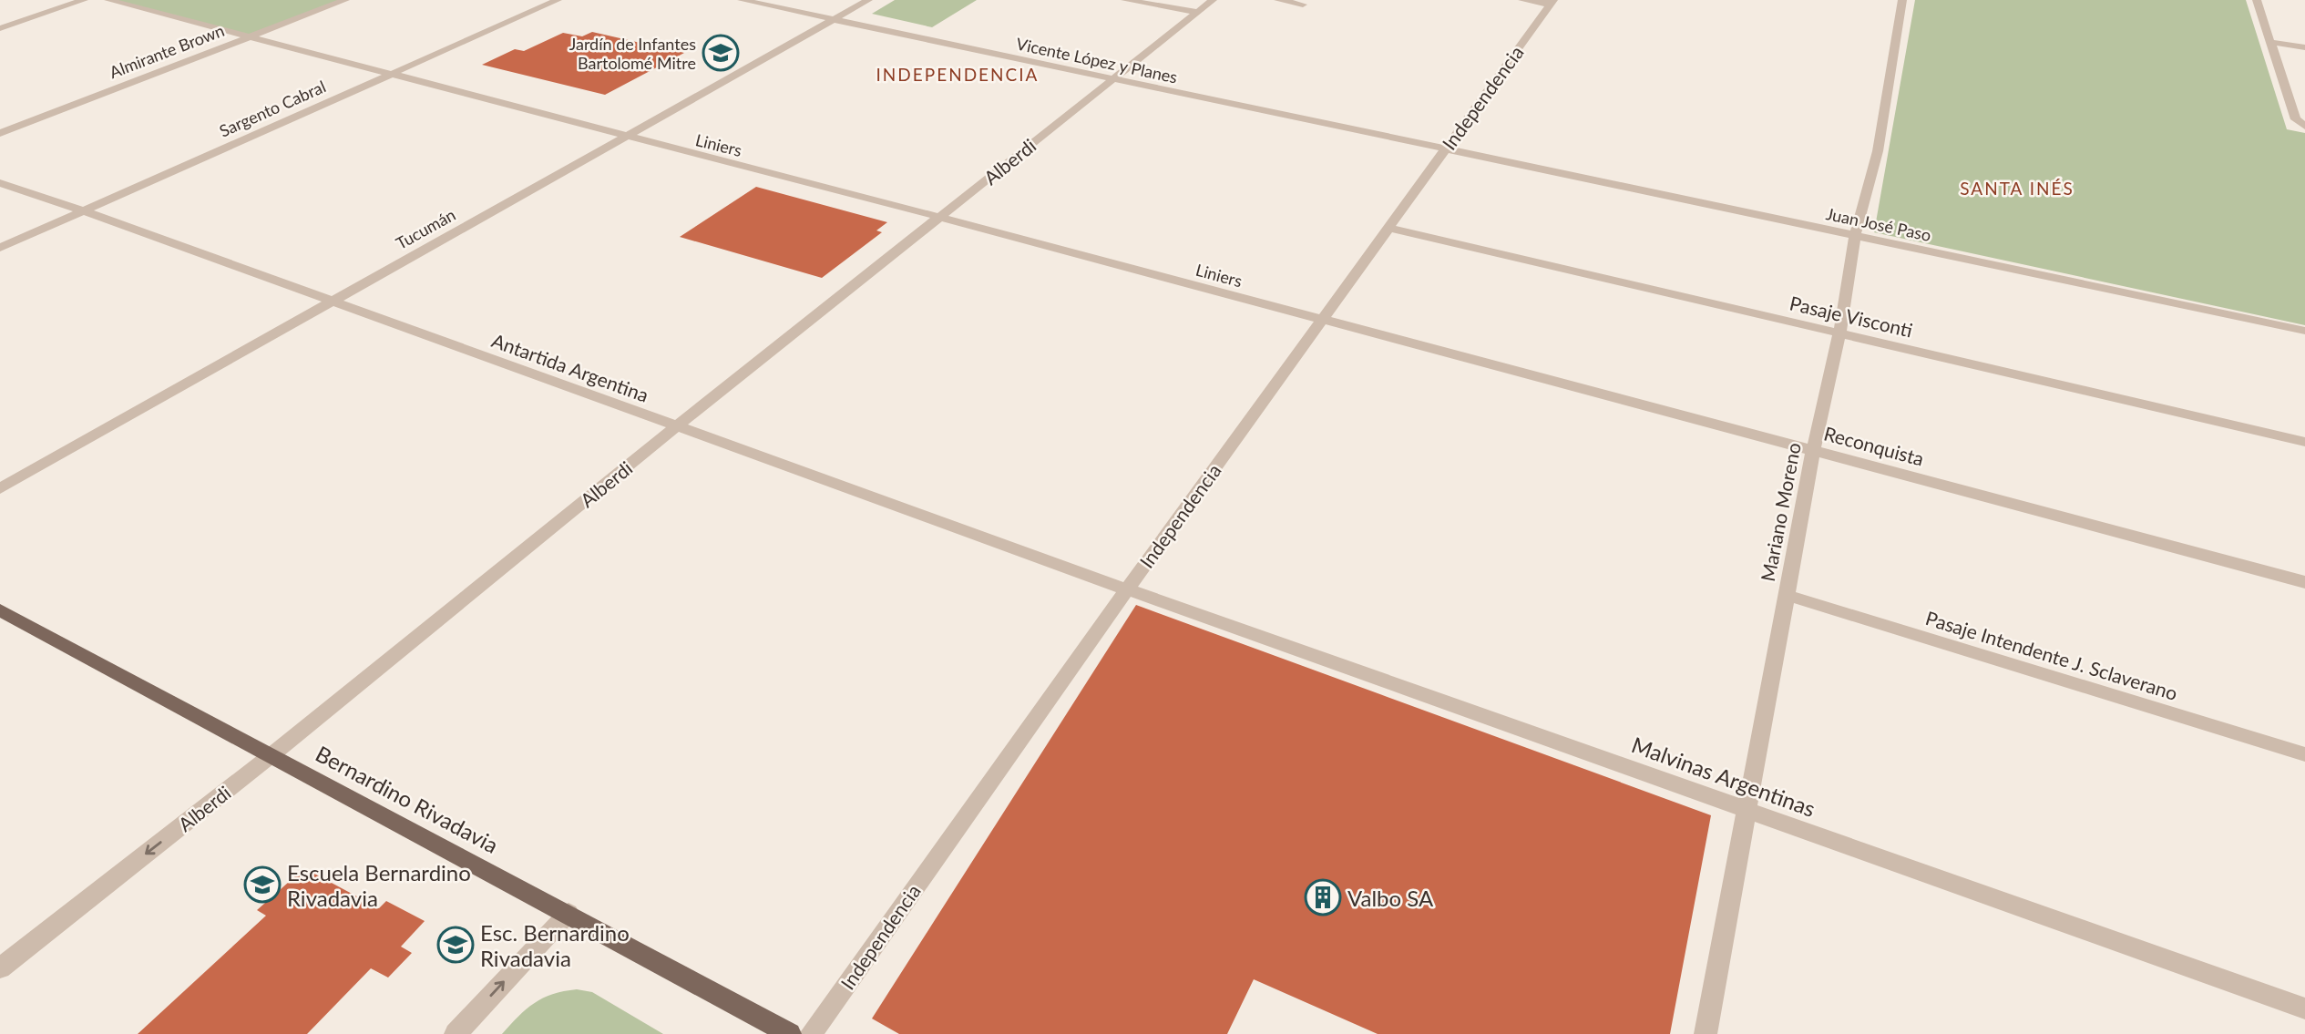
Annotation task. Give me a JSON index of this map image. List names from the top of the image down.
{
  "streets": {
    "main road": ["Bernardino Rivadavia"],
    "street": [
      "Almirante Brown",
      "Vicente López y Planes",
      "Independencia",
      "Sargento Cabral",
      "Liniers",
      "Alberdi",
      "Juan José Paso",
      "Tucumán",
      "Pasaje Visconti",
      "Antartida Argentina",
      "Reconquista",
      "Mariano Moreno",
      "Pasaje Intendente J. Sclaverano",
      "Malvinas Argentinas"
    ]
  },
  "crossings": [
    ["Almirante Brown", "Liniers"],
    ["Vicente López y Planes", "Independencia"],
    ["Vicente López y Planes", "Alberdi"],
    ["Vicente López y Planes", "Juan José Paso"],
    ["Vicente López y Planes", "Tucumán"],
    ["Independencia", "Liniers"],
    ["Independencia", "Juan José Paso"],
    ["Independencia", "Pasaje Visconti"],
    ["Independencia", "Antartida Argentina"],
    ["Independencia", "Reconquista"],
    ["Independencia", "Malvinas Argentinas"],
    ["Sargento Cabral", "Liniers"],
    ["Sargento Cabral", "Antartida Argentina"],
    ["Liniers", "Alberdi"],
    ["Liniers", "Tucumán"],
    ["Liniers", "Reconquista"],
    ["Alberdi", "Antartida Argentina"],
    ["Alberdi", "Bernardino Rivadavia"],
    ["Juan José Paso", "Mariano Moreno"],
    ["Tucumán", "Antartida Argentina"],
    ["Pasaje Visconti", "Mariano Moreno"],
    ["Antartida Argentina", "Malvinas Argentinas"],
    ["Reconquista", "Mariano Moreno"],
    ["Mariano Moreno", "Pasaje Intendente J. Sclaverano"],
    ["Mariano Moreno", "Malvinas Argentinas"]
  ],
  "districts": ["INDEPENDENCIA", "SANTA INÉS"],
  "places": {
    "school or university": ["Jardín de Infantes Bartolomé Mitre", "Escuela Bernardino Rivadavia", "Esc. Bernardino Rivadavia"],
    "building": ["Valbo SA"]
  }
}
